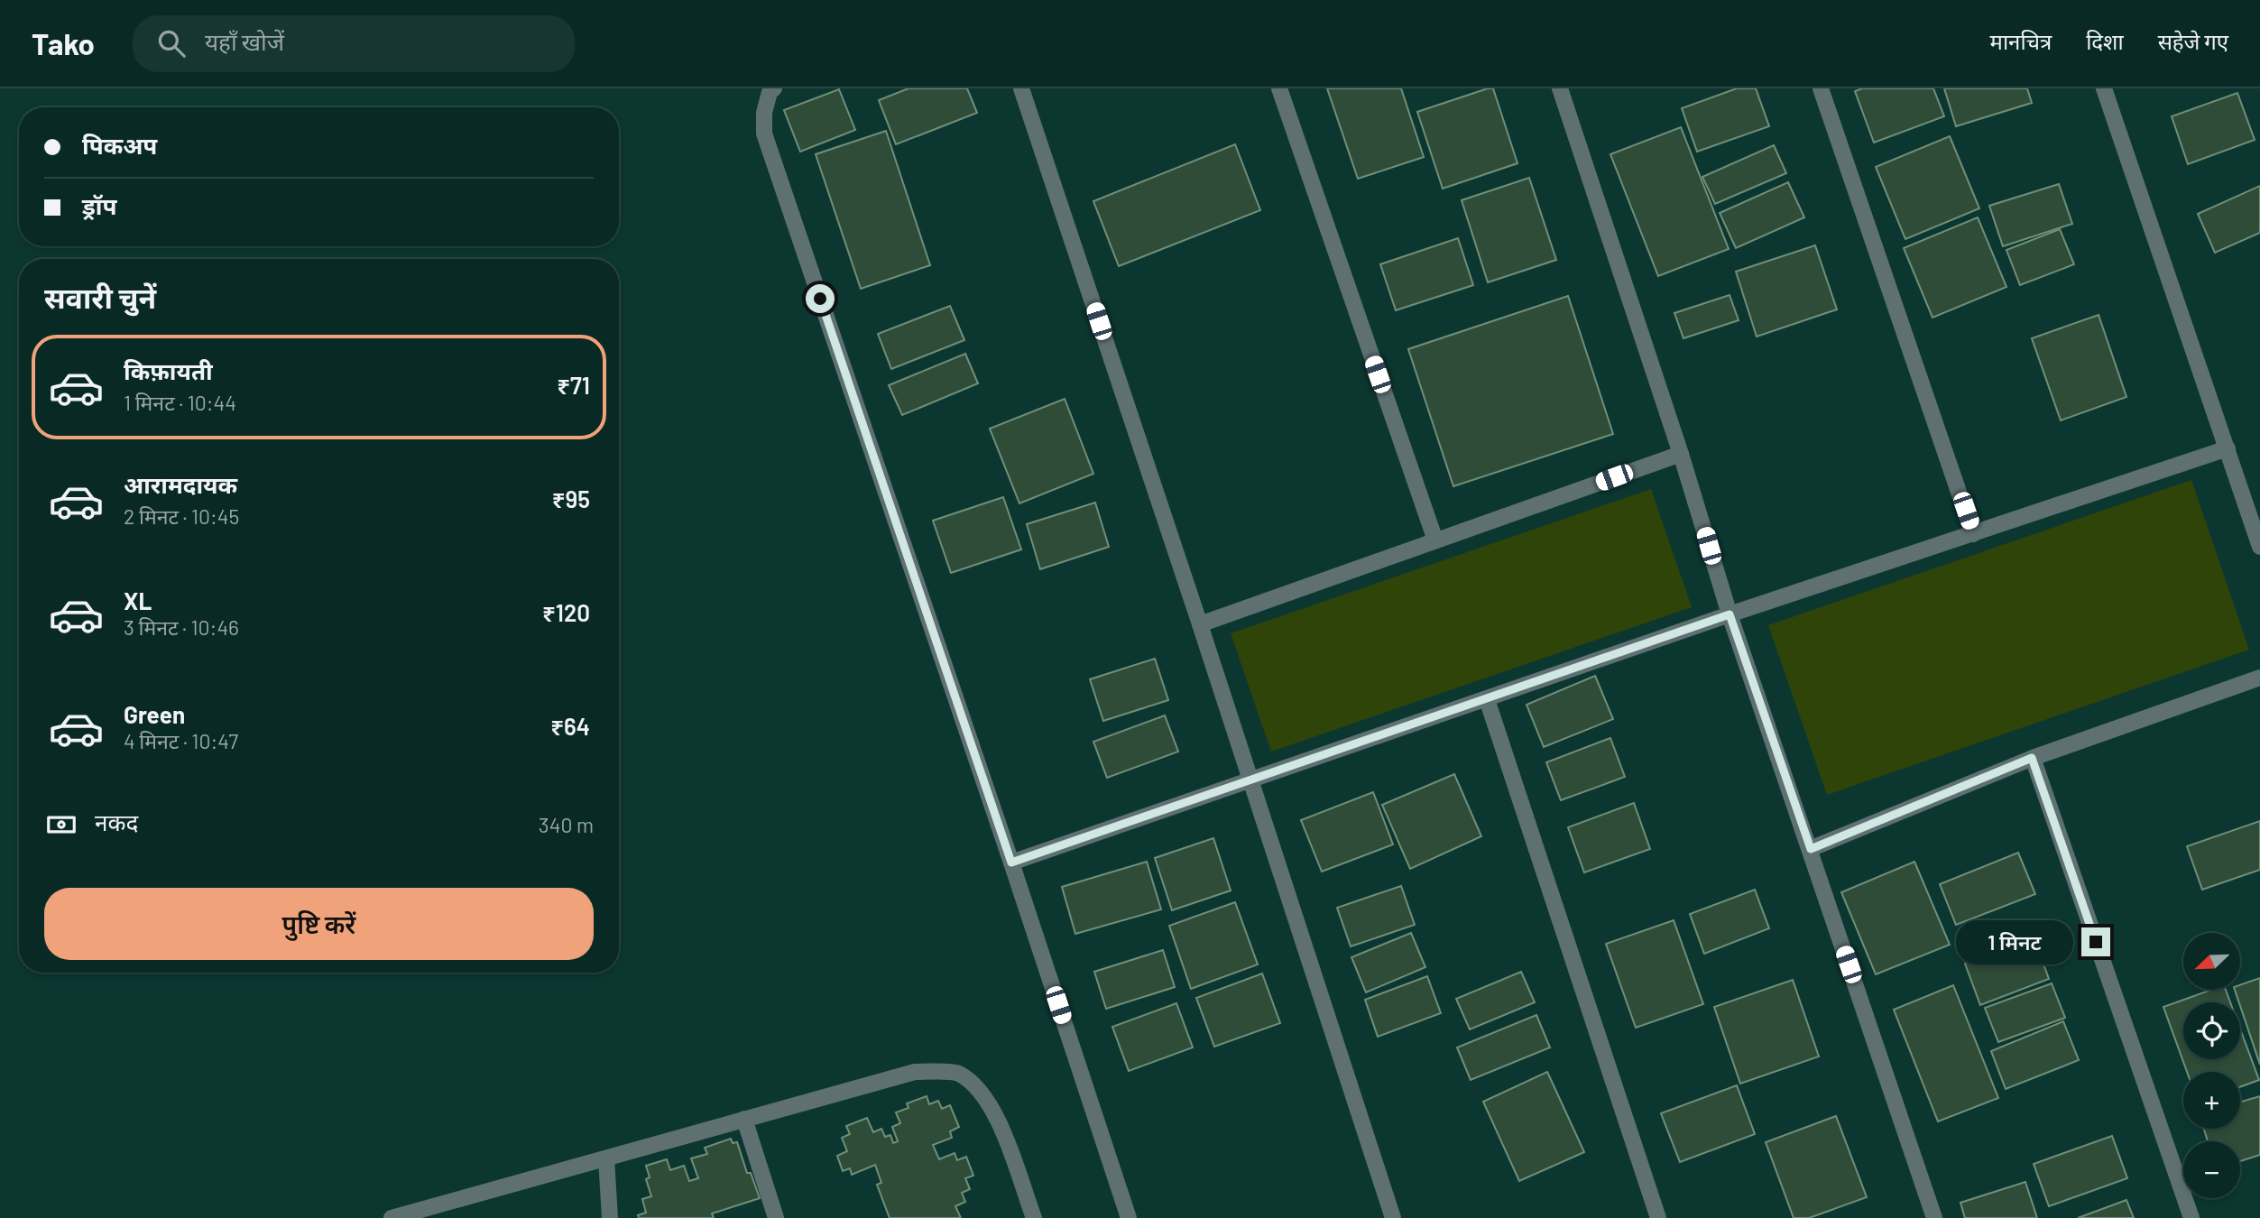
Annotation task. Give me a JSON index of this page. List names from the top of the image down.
{
  "north": "bottom left",
  "page": {
    "header": "Tako",
    "search": "यहाँ खोजें",
    "nav": ["मानचित्र", "दिशा", "सहेजे गए"],
    "banner": ["पिकअप", "ड्रॉप"],
    "heading": "सवारी चुनें",
    "list": [
      {
        "name": "किफ़ायती",
        "note": "1 मिनट · 10:44",
        "value": "₹71"
      },
      {
        "name": "आरामदायक",
        "note": "2 मिनट · 10:45",
        "value": "₹95"
      },
      {
        "name": "XL",
        "note": "3 मिनट · 10:46",
        "value": "₹120"
      },
      {
        "name": "Green",
        "note": "4 मिनट · 10:47",
        "value": "₹64"
      }
    ],
    "pay": ["नकद", "340 m"],
    "buttons": "पुष्टि करें",
    "bubble": "1 मिनट",
    "map_buttons": ["+", "−"]
  }
}
